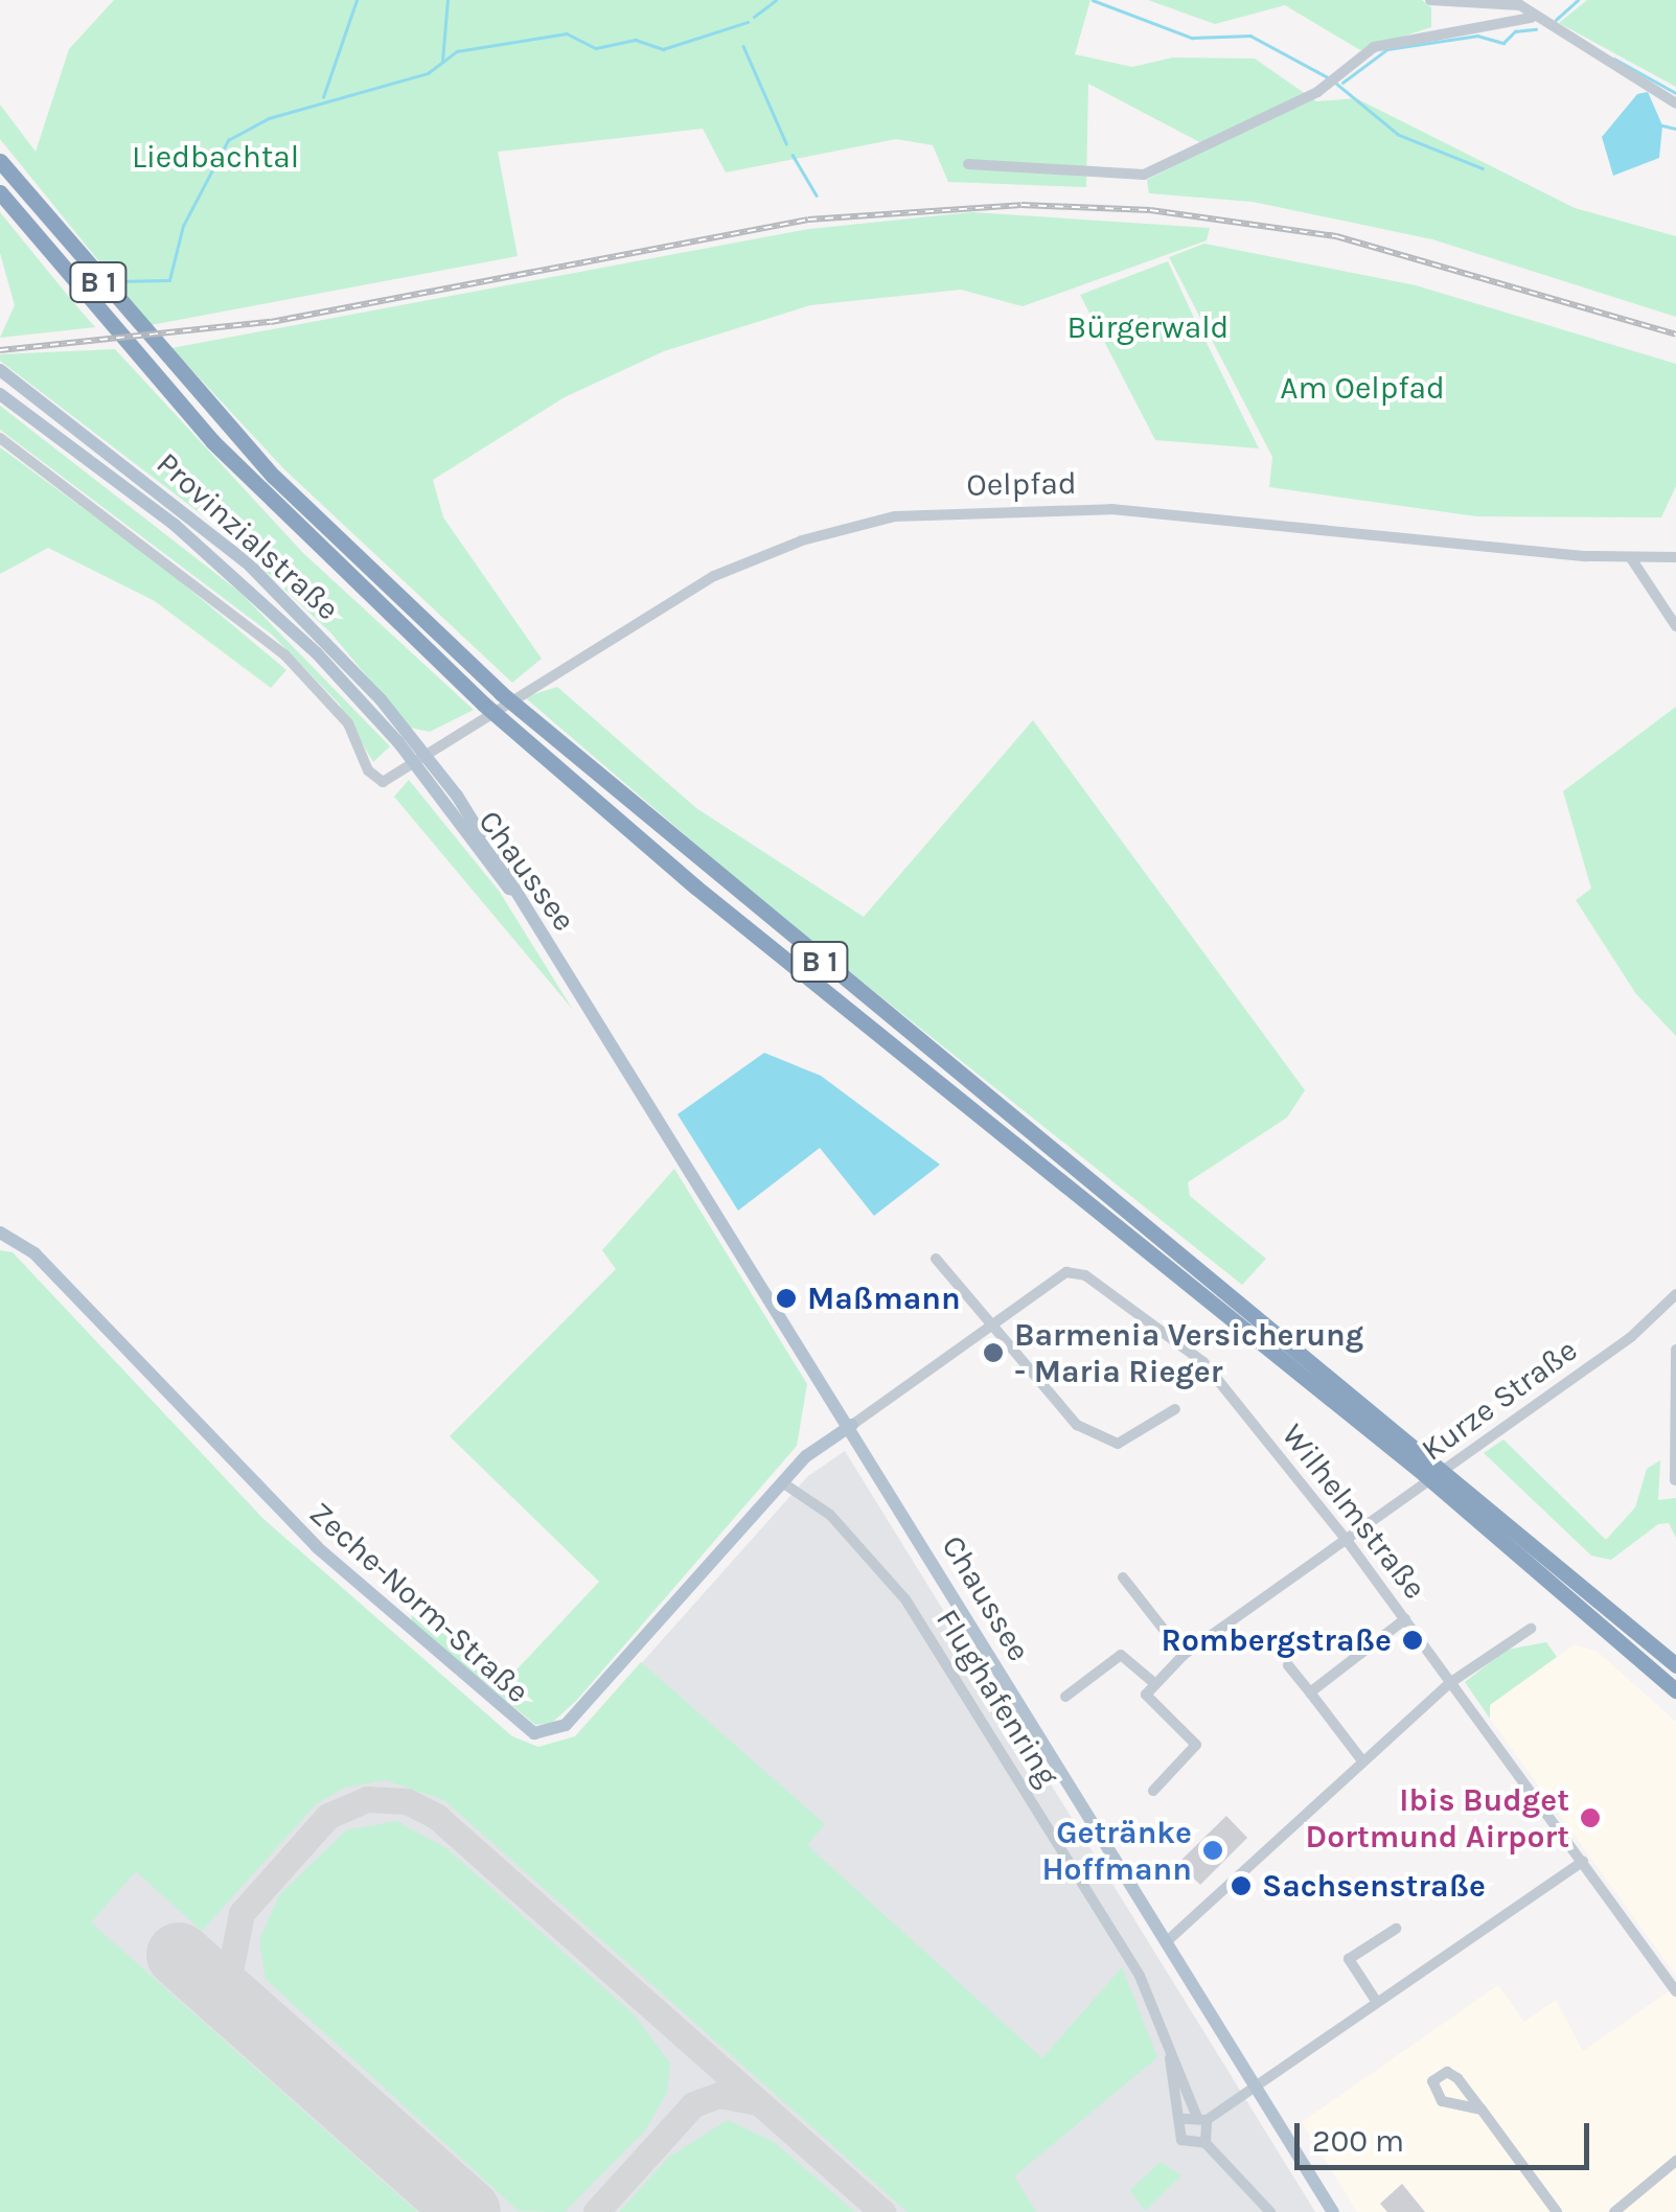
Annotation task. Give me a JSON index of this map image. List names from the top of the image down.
{
  "streets": {
    "highway": ["B 1"],
    "main road": ["Provinzialstraße", "Chaussee", "Zeche-Norm-Straße"],
    "street": [
      "Oelpfad",
      "Kurze Straße",
      "Wilhelmstraße",
      "Flughafenring"
    ]
  },
  "crossings": [
    ["Oelpfad", "Provinzialstraße"],
    ["Oelpfad", "Chaussee"],
    ["Provinzialstraße", "Chaussee"],
    ["Chaussee", "Wilhelmstraße"],
    ["Chaussee", "Zeche-Norm-Straße"],
    ["Kurze Straße", "Wilhelmstraße"],
    ["Wilhelmstraße", "Zeche-Norm-Straße"],
    ["Zeche-Norm-Straße", "Flughafenring"]
  ],
  "parks": ["Liedbachtal", "Bürgerwald", "Am Oelpfad"],
  "places": [
    "Maßmann",
    "Barmenia Versicherung - Maria Rieger",
    "Rombergstraße",
    "Ibis Budget Dortmund Airport",
    "Getränke Hoffmann",
    "Sachsenstraße"
  ],
  "scale_bar": "200 m"
}
